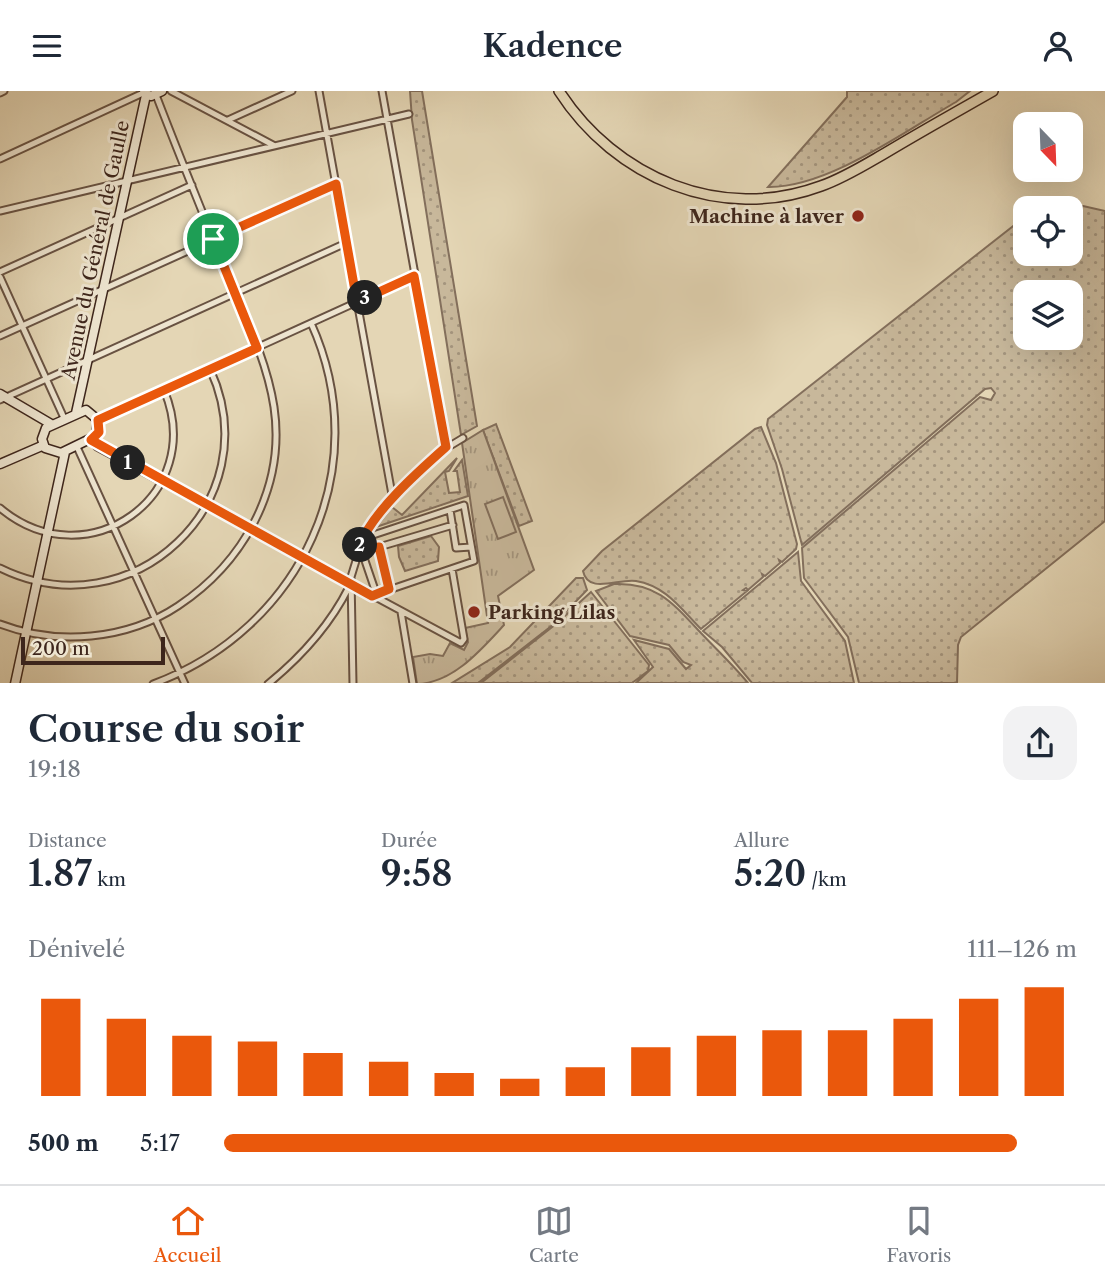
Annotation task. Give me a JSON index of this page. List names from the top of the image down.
{
  "streets": {
    "street": ["Avenue du Général de Gaulle"]
  },
  "places": ["Machine à laver", "Parking Lilas"],
  "scale_bar": "200 m",
  "north": "bottom right",
  "page": {
    "header": "Kadence",
    "pins": ["3", "1", "2"],
    "scale": "200 m",
    "heading": ["Course du soir", "19:18"],
    "stats": [
      ["Distance", "1.87 km"],
      ["Durée", "9:58"],
      ["Allure", "5:20 /km"]
    ],
    "chart": ["Dénivelé", "111–126 m"],
    "list": [
      {
        "name": "500 m",
        "note": "5:17"
      }
    ],
    "tabs": ["Accueil", "Carte", "Favoris"]
  }
}
